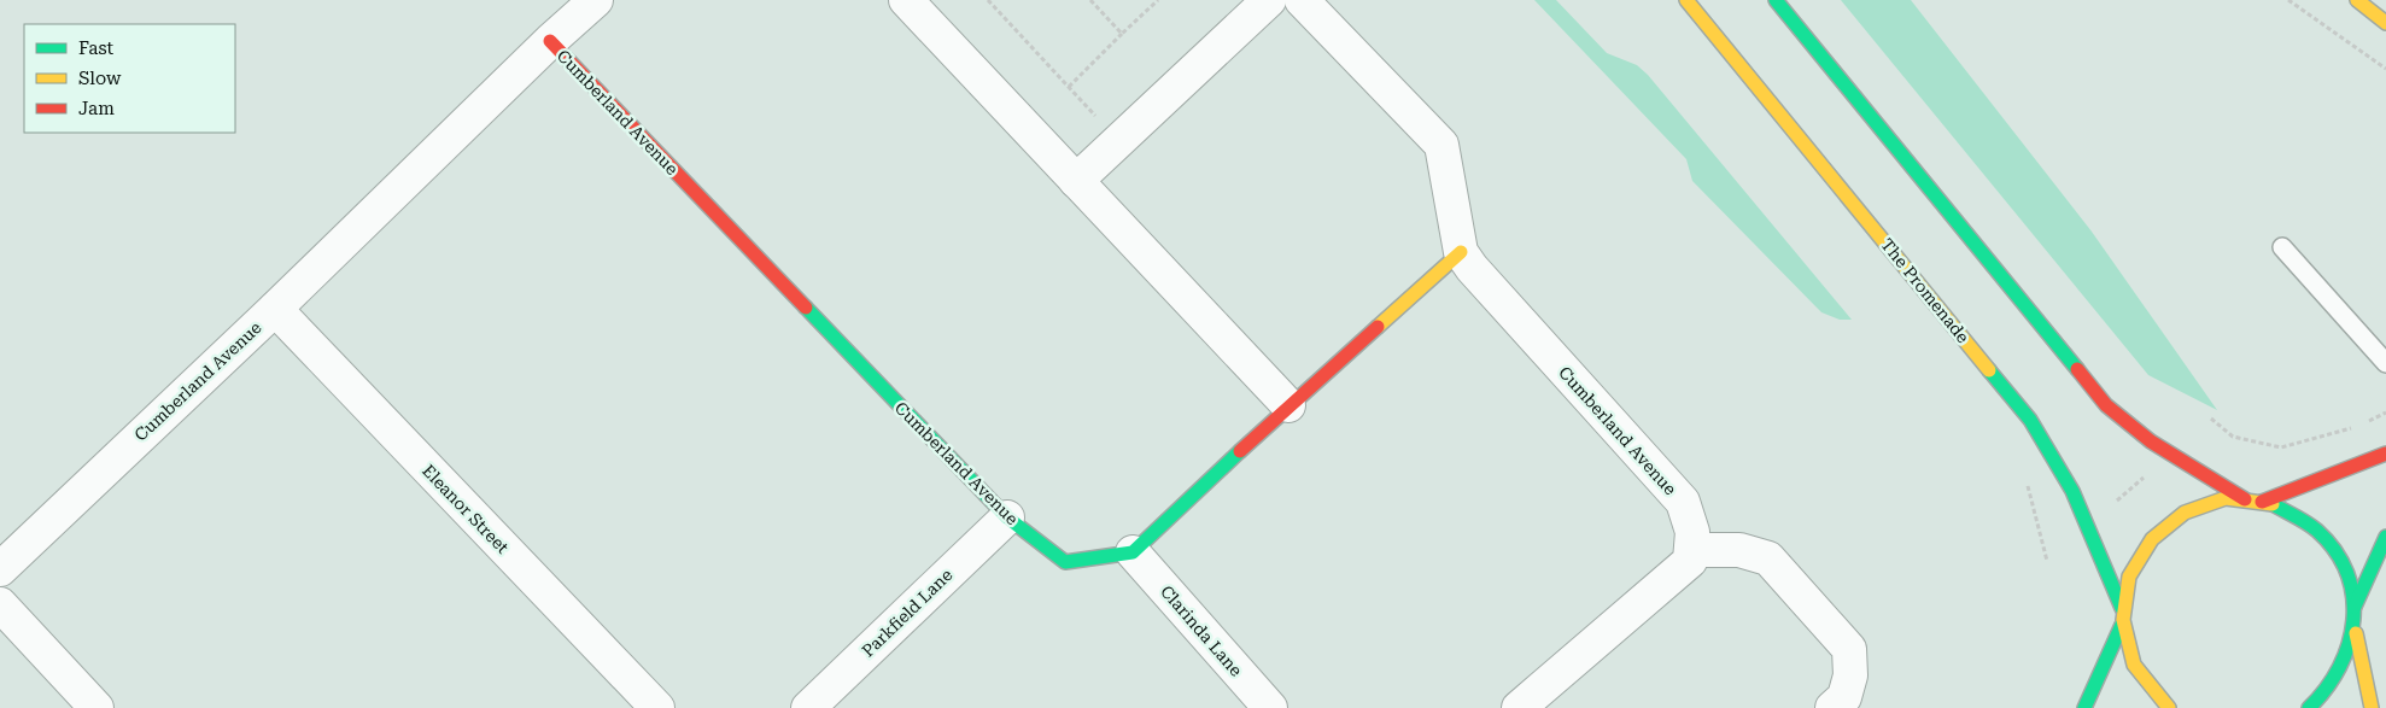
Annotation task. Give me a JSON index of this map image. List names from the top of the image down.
{
  "streets": {
    "main road": ["Cumberland Avenue", "The Promenade"],
    "street": ["Eleanor Street", "Parkfield Lane", "Clarinda Lane"]
  },
  "crossings": [
    ["Cumberland Avenue", "Eleanor Street"],
    ["Cumberland Avenue", "Parkfield Lane"],
    ["Cumberland Avenue", "Clarinda Lane"]
  ],
  "legend": ["Fast", "Slow", "Jam"]
}
